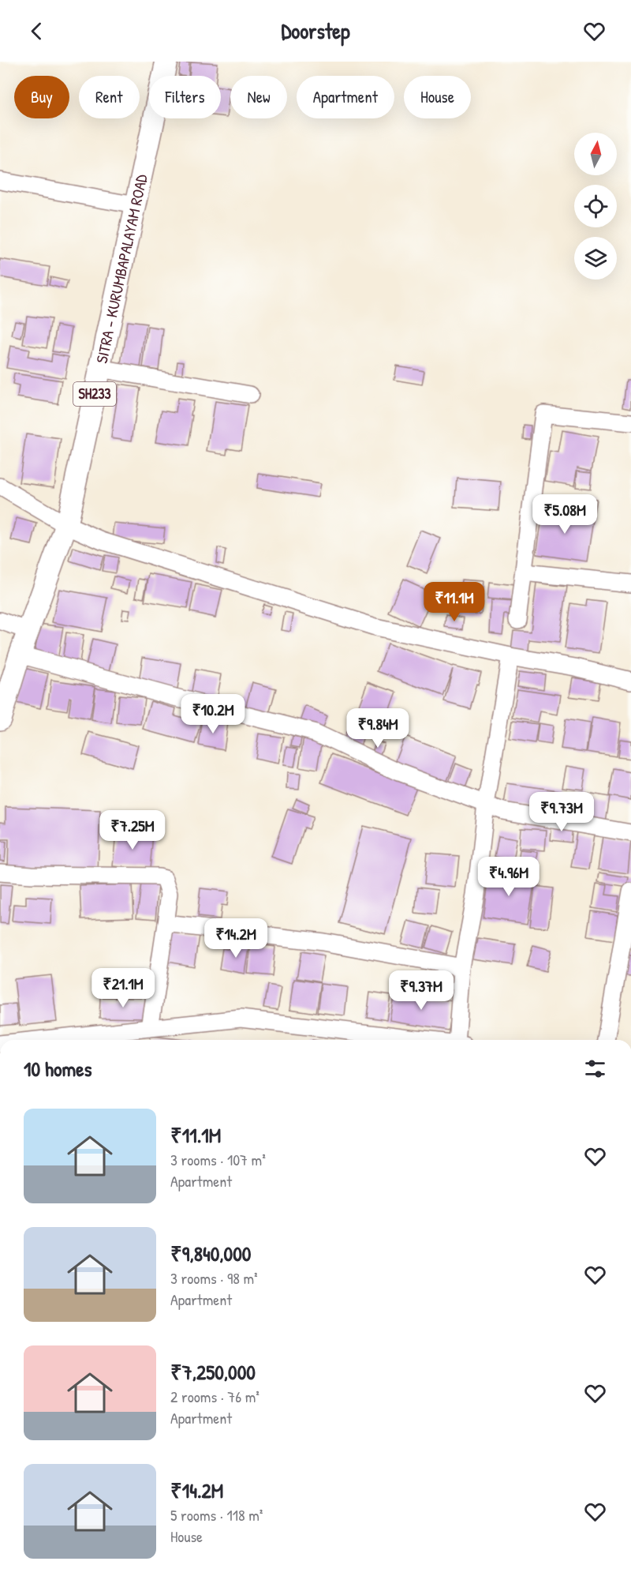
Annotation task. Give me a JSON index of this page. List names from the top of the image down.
{
  "streets": {
    "main road": ["SITRA - KURUMBAPALAYAM ROAD", "SH233"]
  },
  "north": "top",
  "page": {
    "header": "Doorstep",
    "chip": [
      "Buy",
      "Rent",
      "Filters",
      "New",
      "Apartment",
      "House"
    ],
    "price": [
      "₹5.08M",
      "₹11.1M",
      "₹10.2M",
      "₹9.84M",
      "₹9.73M",
      "₹7.25M",
      "₹4.96M",
      "₹14.2M",
      "₹21.1M",
      "₹9.37M"
    ],
    "heading": "10 homes",
    "list": [
      {
        "name": "₹11.1M",
        "note": "3 rooms · 107 m² · Apartment"
      },
      {
        "name": "₹9,840,000",
        "note": "3 rooms · 98 m² · Apartment"
      },
      {
        "name": "₹7,250,000",
        "note": "2 rooms · 76 m² · Apartment"
      },
      {
        "name": "₹14.2M",
        "note": "5 rooms · 118 m² · House"
      }
    ]
  }
}
